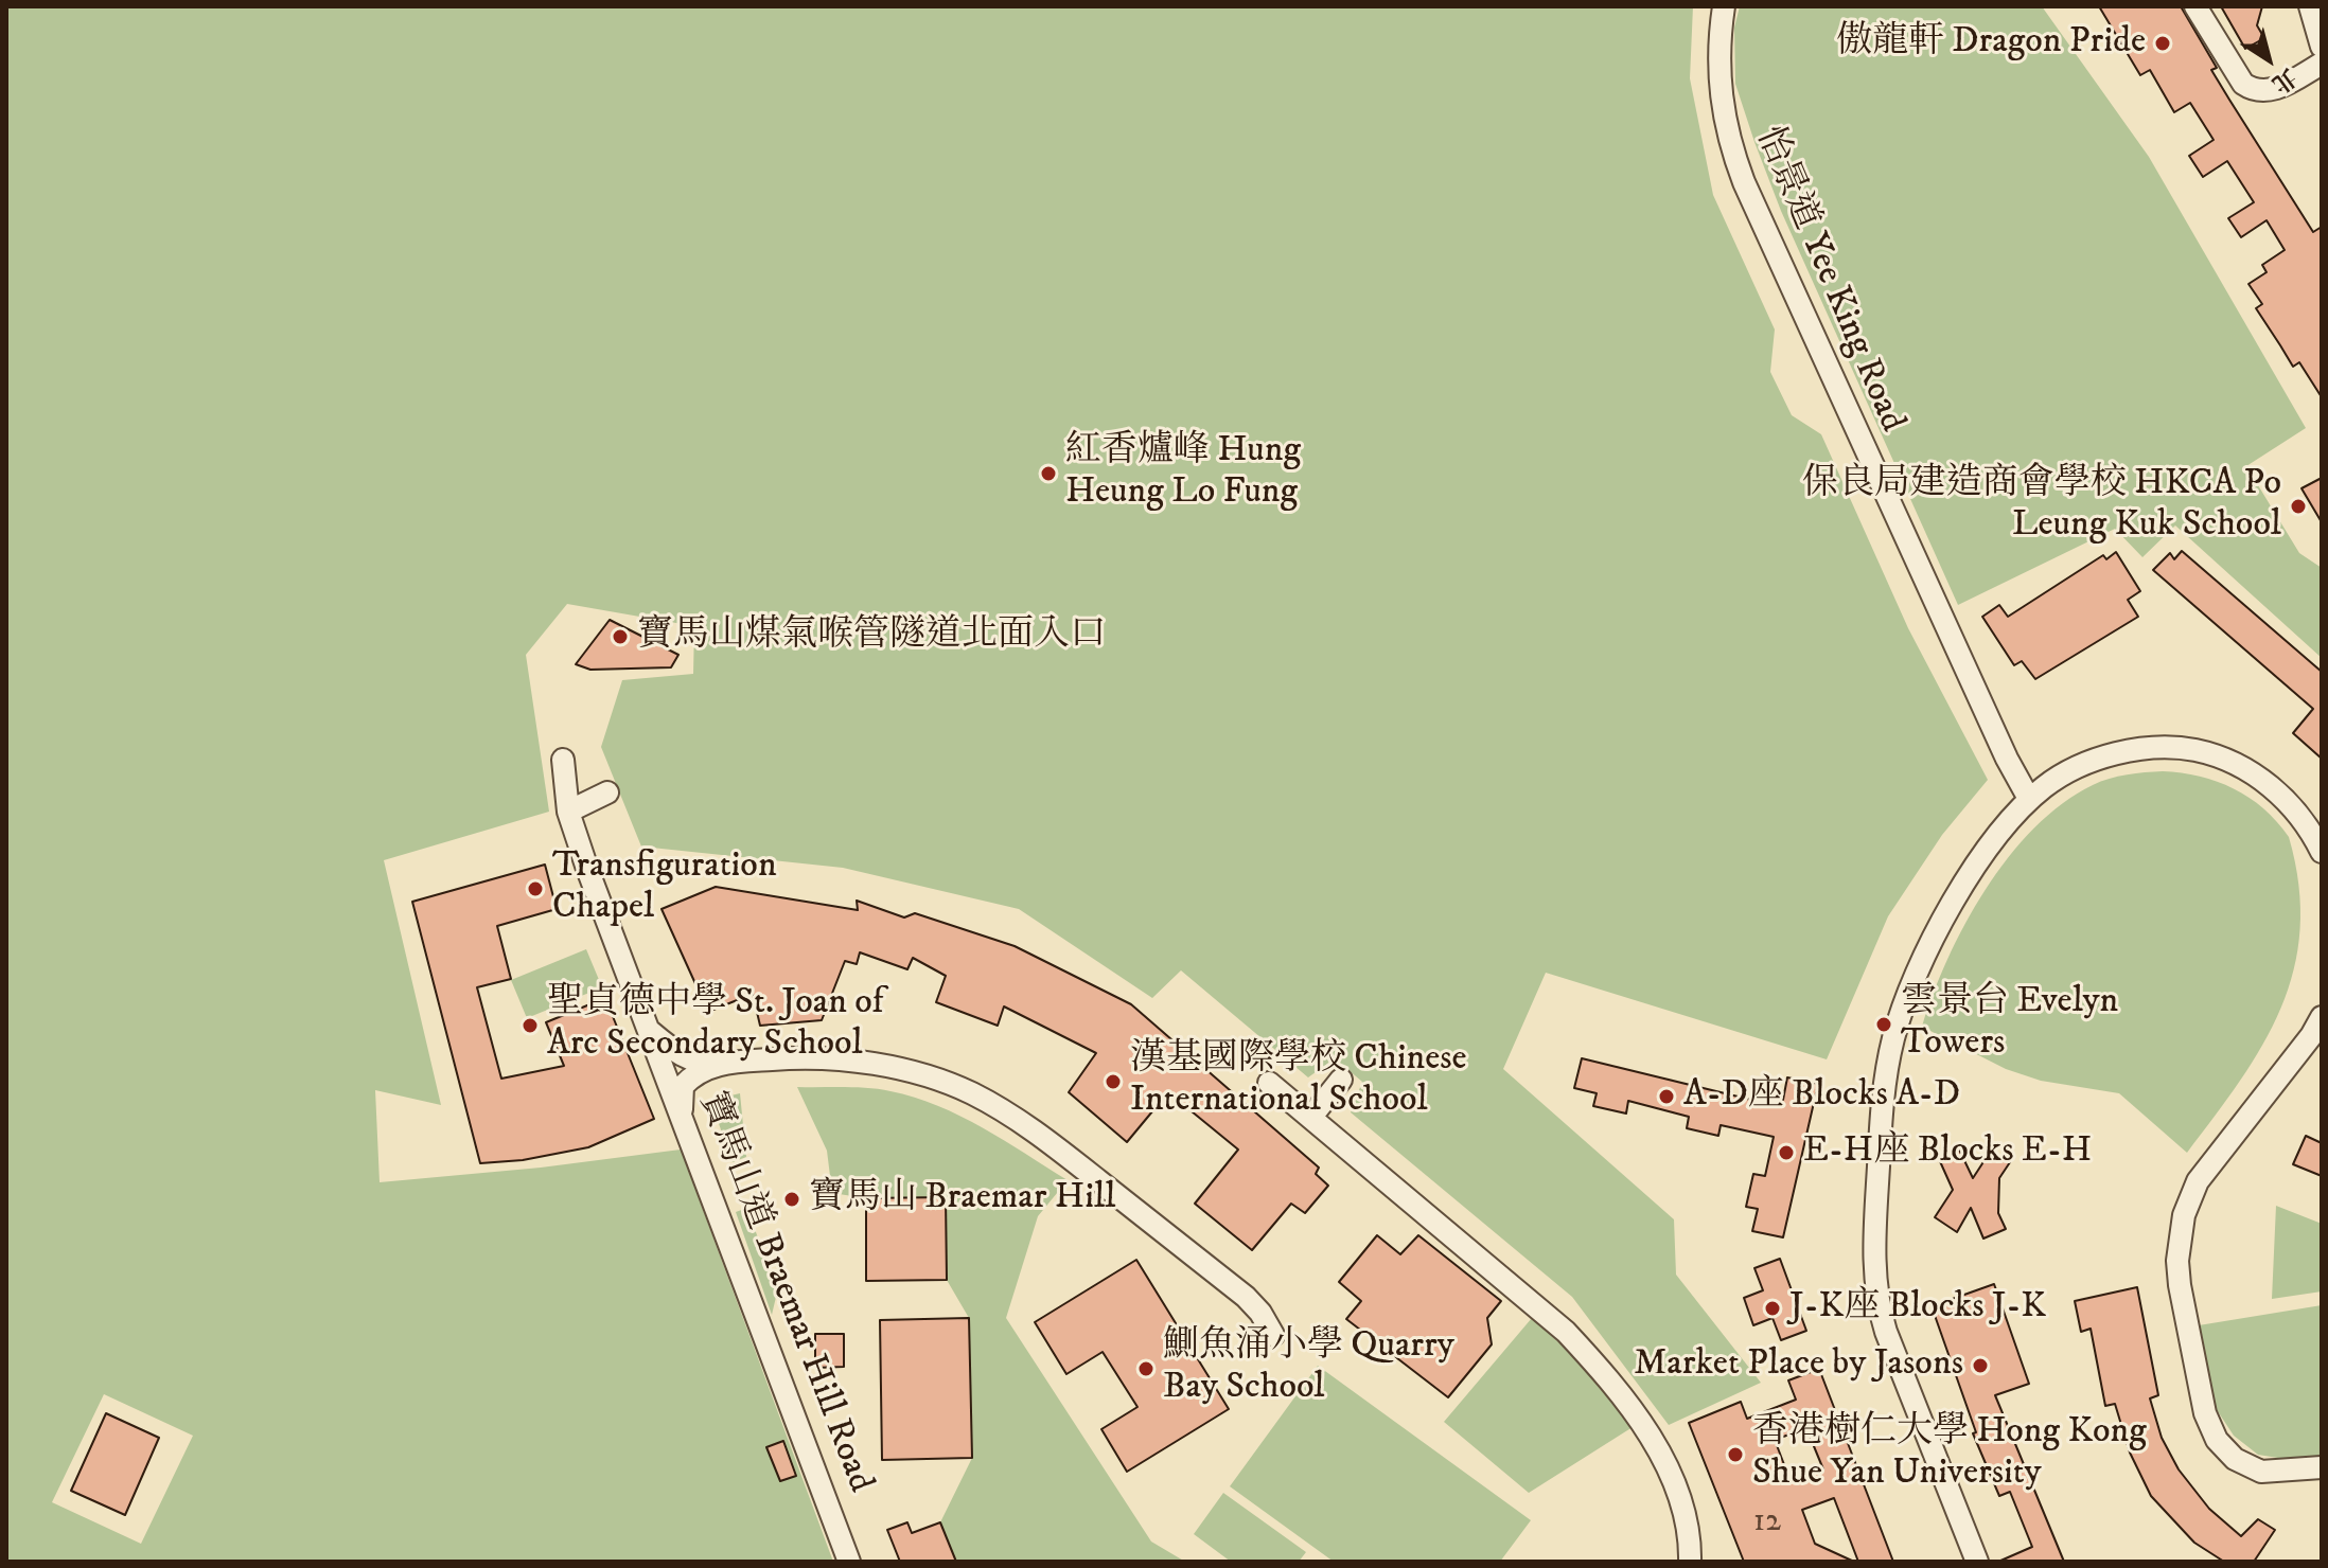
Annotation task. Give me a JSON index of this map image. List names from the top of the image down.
{
  "streets": {
    "street": ["怡景道 Yee King Road", "寶馬山道 Braemar Hill Road"]
  },
  "places": [
    "傲龍軒 Dragon Pride",
    "紅香爐峰 Hung Heung Lo Fung",
    "保良局建造商會學校 HKCA Po Leung Kuk School",
    "寶馬山煤氣喉管隧道北面入口",
    "Transfiguration Chapel",
    "雲景台 Evelyn Towers",
    "聖貞德中學 St. Joan of Arc Secondary School",
    "漢基國際學校 Chinese International School",
    "A-D座 Blocks A-D",
    "E-H座 Blocks E-H",
    "寶馬山 Braemar Hill",
    "J-K座 Blocks J-K",
    "Market Place by Jasons",
    "鰂魚涌小學 Quarry Bay School",
    "香港樹仁大學 Hong Kong Shue Yan University"
  ],
  "house_numbers": ["12"],
  "north": "bottom right"
}
